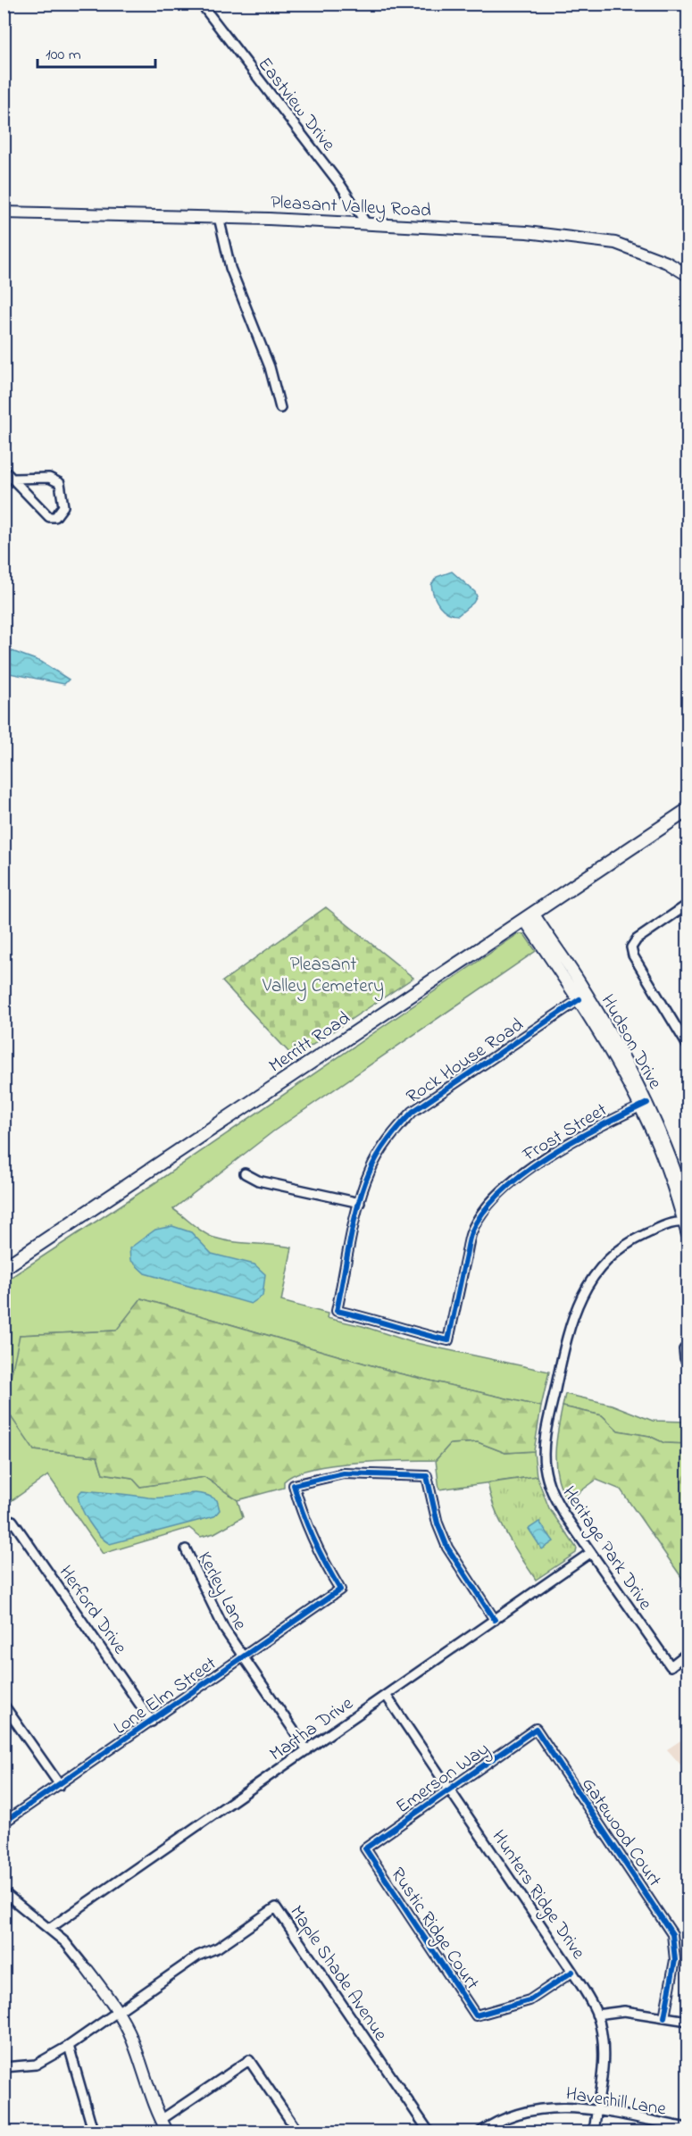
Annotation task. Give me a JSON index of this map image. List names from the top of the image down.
{
  "streets": {
    "main road": ["Merritt Road"],
    "street": [
      "Eastview Drive",
      "Pleasant Valley Road",
      "Hudson Drive",
      "Rock House Road",
      "Frost Street",
      "Heritage Park Drive",
      "Kerley Lane",
      "Herford Drive",
      "Lone Elm Street",
      "Martha Drive",
      "Emerson Way",
      "Gatewood Court",
      "Hunters Ridge Drive",
      "Rustic Ridge Court",
      "Maple Shade Avenue",
      "Haverhill Lane"
    ]
  },
  "crossings": [
    ["Eastview Drive", "Pleasant Valley Road"],
    ["Merritt Road", "Hudson Drive"],
    ["Hudson Drive", "Rock House Road"],
    ["Hudson Drive", "Frost Street"],
    ["Hudson Drive", "Heritage Park Drive"],
    ["Rock House Road", "Frost Street"],
    ["Heritage Park Drive", "Martha Drive"],
    ["Kerley Lane", "Lone Elm Street"],
    ["Kerley Lane", "Martha Drive"],
    ["Herford Drive", "Lone Elm Street"],
    ["Lone Elm Street", "Martha Drive"],
    ["Martha Drive", "Hunters Ridge Drive"],
    ["Emerson Way", "Gatewood Court"],
    ["Emerson Way", "Hunters Ridge Drive"],
    ["Emerson Way", "Rustic Ridge Court"],
    ["Hunters Ridge Drive", "Rustic Ridge Court"],
    ["Hunters Ridge Drive", "Haverhill Lane"]
  ],
  "parks": ["Pleasant Valley Cemetery"],
  "scale_bar": "100 m"
}
